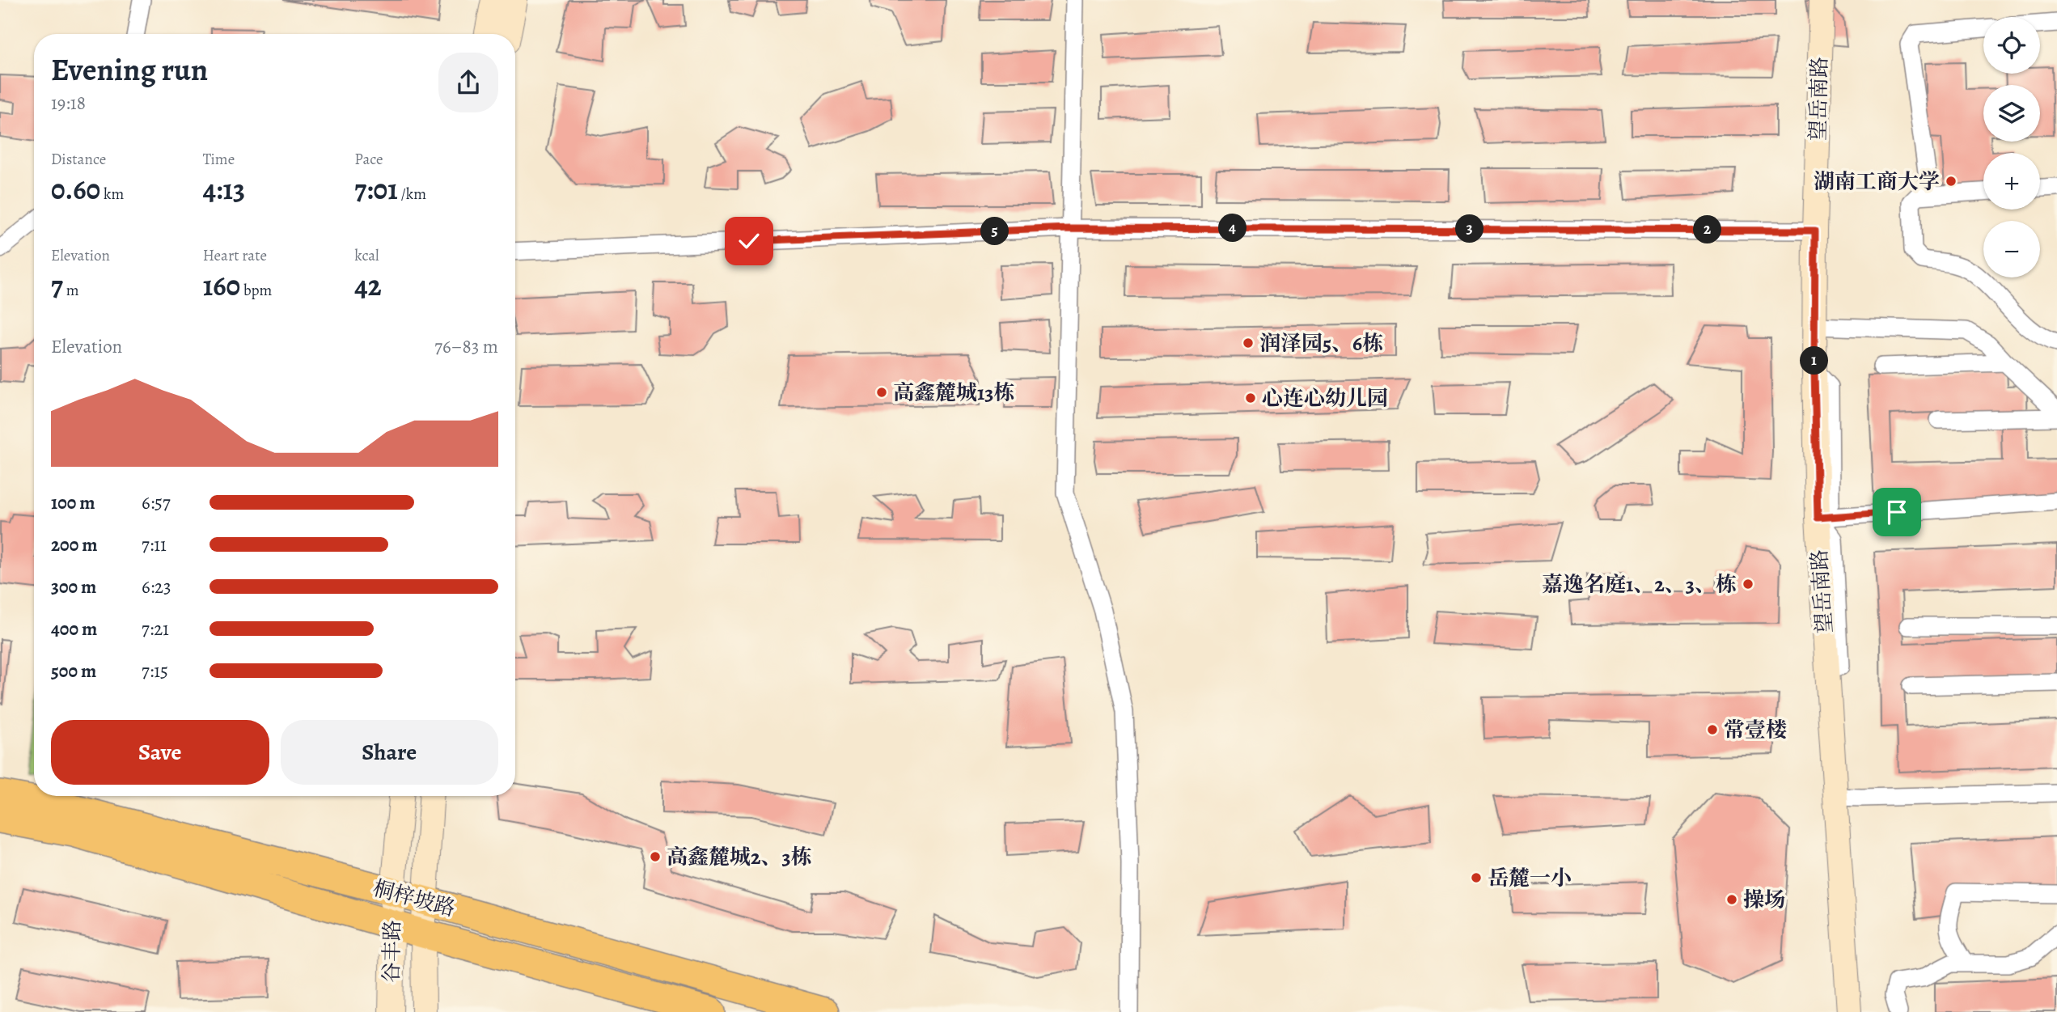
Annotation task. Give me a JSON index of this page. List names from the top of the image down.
{
  "streets": {
    "main road": ["桐梓坡路"],
    "street": ["望岳南路", "谷丰路"]
  },
  "crossings": [
    ["桐梓坡路", "谷丰路"]
  ],
  "places": [
    "湖南工商大学",
    "润泽园5、6栋",
    "高鑫麓城13栋",
    "心连心幼儿园",
    "嘉逸名庭1、2、3、栋",
    "常壹楼",
    "高鑫麓城2、3栋",
    "岳麓一小",
    "操场"
  ],
  "page": {
    "map_buttons": ["+", "−"],
    "heading": ["Evening run", "19:18"],
    "stats": [
      ["Distance", "0.60 km"],
      ["Time", "4:13"],
      ["Pace", "7:01 /km"],
      ["Elevation", "7 m"],
      ["Heart rate", "160 bpm"],
      ["kcal", "42"]
    ],
    "pins": [
      "4",
      "3",
      "2",
      "5",
      "1"
    ],
    "chart": ["Elevation", "76–83 m"],
    "list": [
      {
        "name": "100 m",
        "note": "6:57"
      },
      {
        "name": "200 m",
        "note": "7:11"
      },
      {
        "name": "300 m",
        "note": "6:23"
      },
      {
        "name": "400 m",
        "note": "7:21"
      },
      {
        "name": "500 m",
        "note": "7:15"
      }
    ],
    "buttons": ["Save", "Share"]
  }
}
